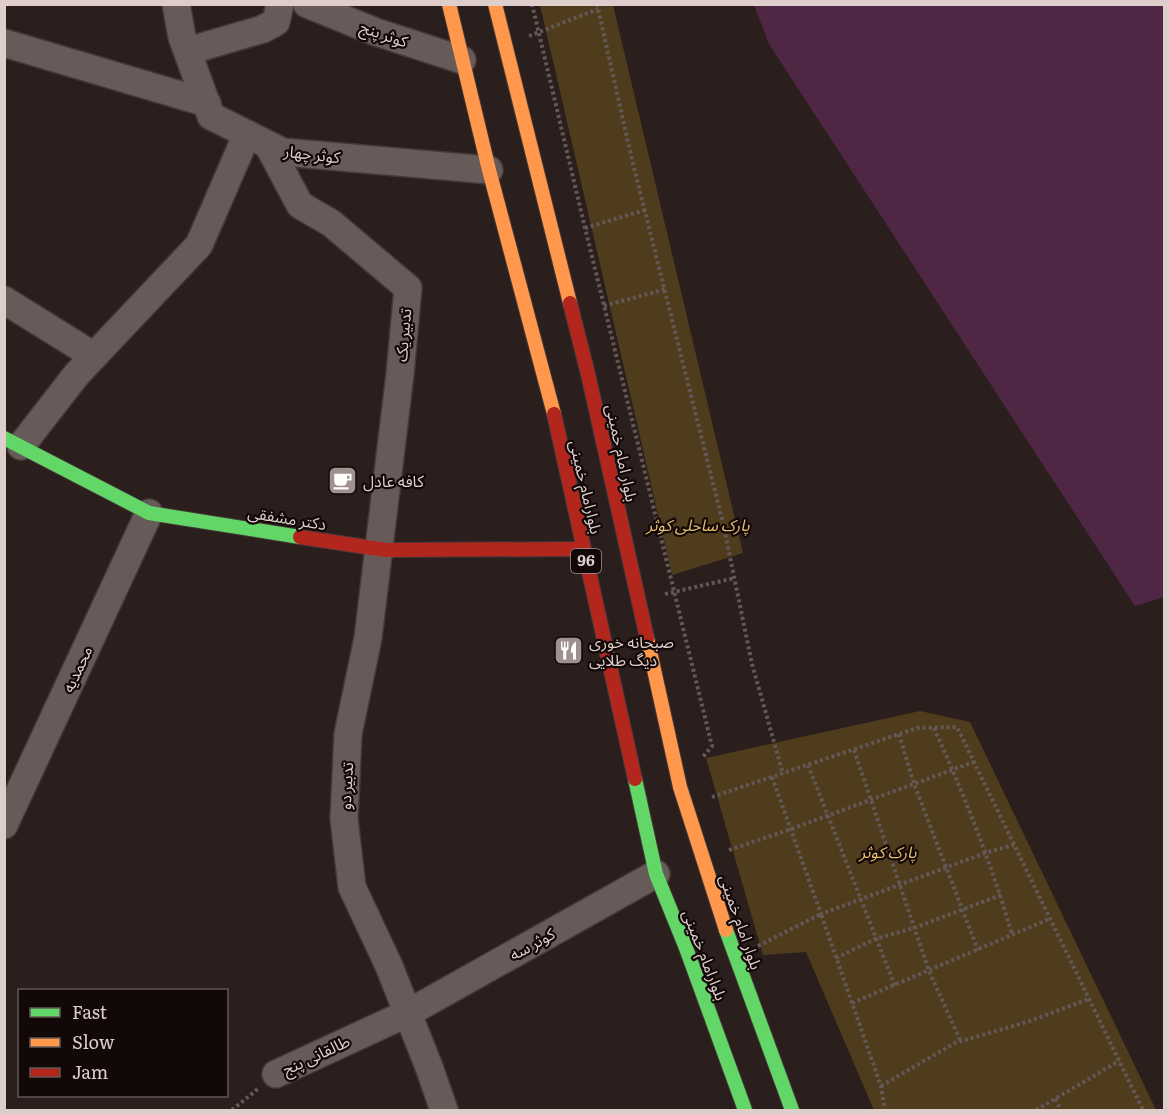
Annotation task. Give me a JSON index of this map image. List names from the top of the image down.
{
  "streets": {
    "main road": [
      "بلوار امام خمینی",
      "بلوارامام خمینی",
      "دکتر مشفقی",
      "96"
    ],
    "street": [
      "کوثر پنج",
      "کوثر چهار",
      "تدبیر یک",
      "محمدیه",
      "تدبیر دو",
      "کوثر سه",
      "طالقانی پنج"
    ]
  },
  "crossings": [
    ["کوثر پنج", "بلوارامام خمینی"],
    ["کوثر چهار", "تدبیر یک"],
    ["کوثر چهار", "بلوارامام خمینی"],
    ["تدبیر یک", "دکتر مشفقی"],
    ["تدبیر یک", "تدبیر دو"],
    ["بلوارامام خمینی", "دکتر مشفقی"],
    ["بلوارامام خمینی", "کوثر سه"],
    ["دکتر مشفقی", "محمدیه"],
    ["دکتر مشفقی", "تدبیر دو"],
    ["تدبیر دو", "کوثر سه"],
    ["تدبیر دو", "طالقانی پنج"],
    ["کوثر سه", "طالقانی پنج"]
  ],
  "parks": ["پارک ساحلی کوثر", "پارک کوثر"],
  "places": {
    "cafe": ["کافه عادل"],
    "restaurant": ["صبحانه خوری دیگ طلایی"]
  },
  "legend": ["Fast", "Slow", "Jam"]
}
